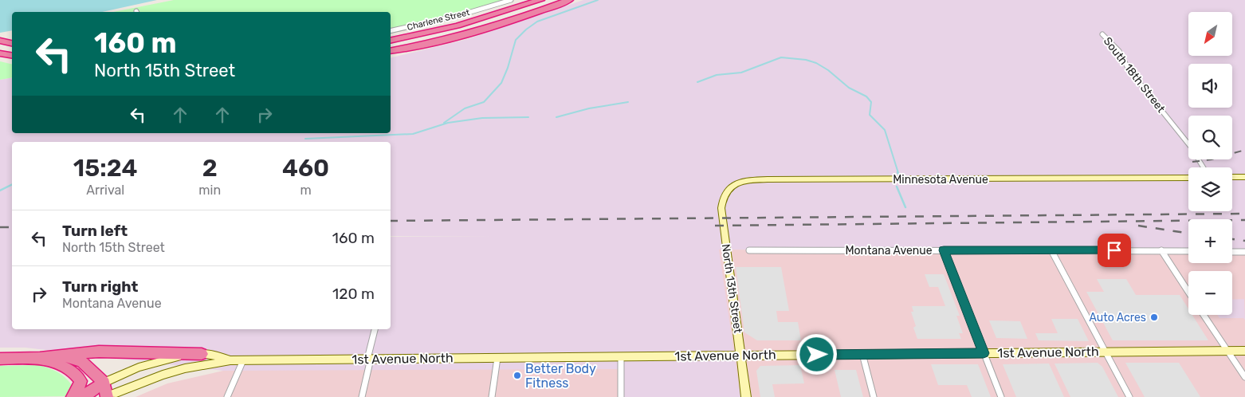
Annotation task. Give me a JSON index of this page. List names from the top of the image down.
{
  "streets": {
    "highway": ["1st Avenue North"],
    "street": [
      "Charlene Street",
      "South 18th Street",
      "Minnesota Avenue",
      "Montana Avenue",
      "North 13th Street"
    ]
  },
  "crossings": [
    ["Minnesota Avenue", "North 13th Street"],
    ["North 13th Street", "1st Avenue North"]
  ],
  "places": ["Auto Acres", "Better Body Fitness"],
  "north": "bottom left",
  "page": {
    "map_buttons": ["+", "−"],
    "turn": ["160 m", "North 15th Street"],
    "eta": [
      "15:24",
      "Arrival",
      "2",
      "min",
      "460",
      "m"
    ],
    "list": [
      {
        "name": "Turn left",
        "note": "North 15th Street",
        "value": "160 m"
      },
      {
        "name": "Turn right",
        "note": "Montana Avenue",
        "value": "120 m"
      }
    ]
  }
}
